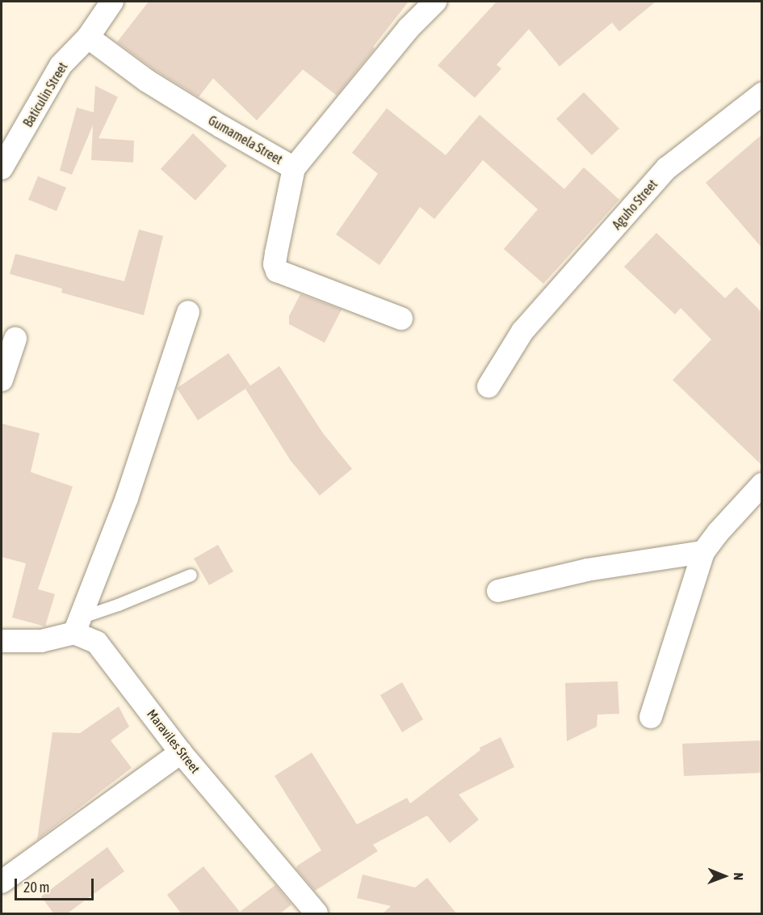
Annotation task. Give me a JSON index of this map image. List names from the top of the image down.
{
  "streets": {
    "street": [
      "Baticulin Street",
      "Gumamela Street",
      "Aguho Street",
      "Maraviles Street"
    ]
  },
  "crossings": [
    ["Baticulin Street", "Gumamela Street"]
  ],
  "scale_bar": "20 m",
  "north": "right"
}
